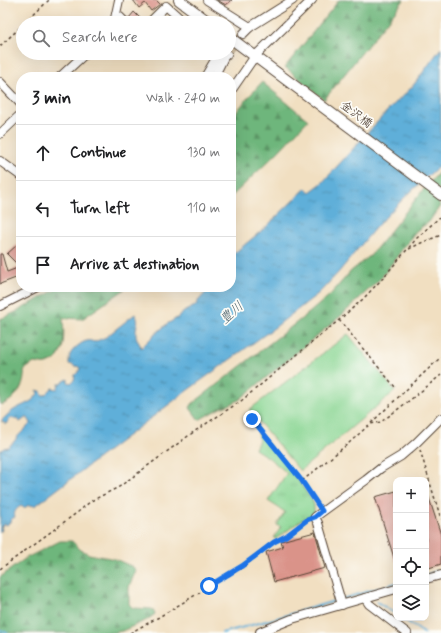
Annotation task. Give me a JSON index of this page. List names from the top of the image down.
{
  "streets": {
    "main road": ["金沢橋"]
  },
  "water": ["豊川"],
  "page": {
    "search": "Search here",
    "heading": ["3 min", "Walk · 240 m"],
    "list": [
      ["Continue", "130 m"],
      ["Turn left", "110 m"],
      "Arrive at destination"
    ],
    "map_buttons": ["+", "−"]
  }
}
